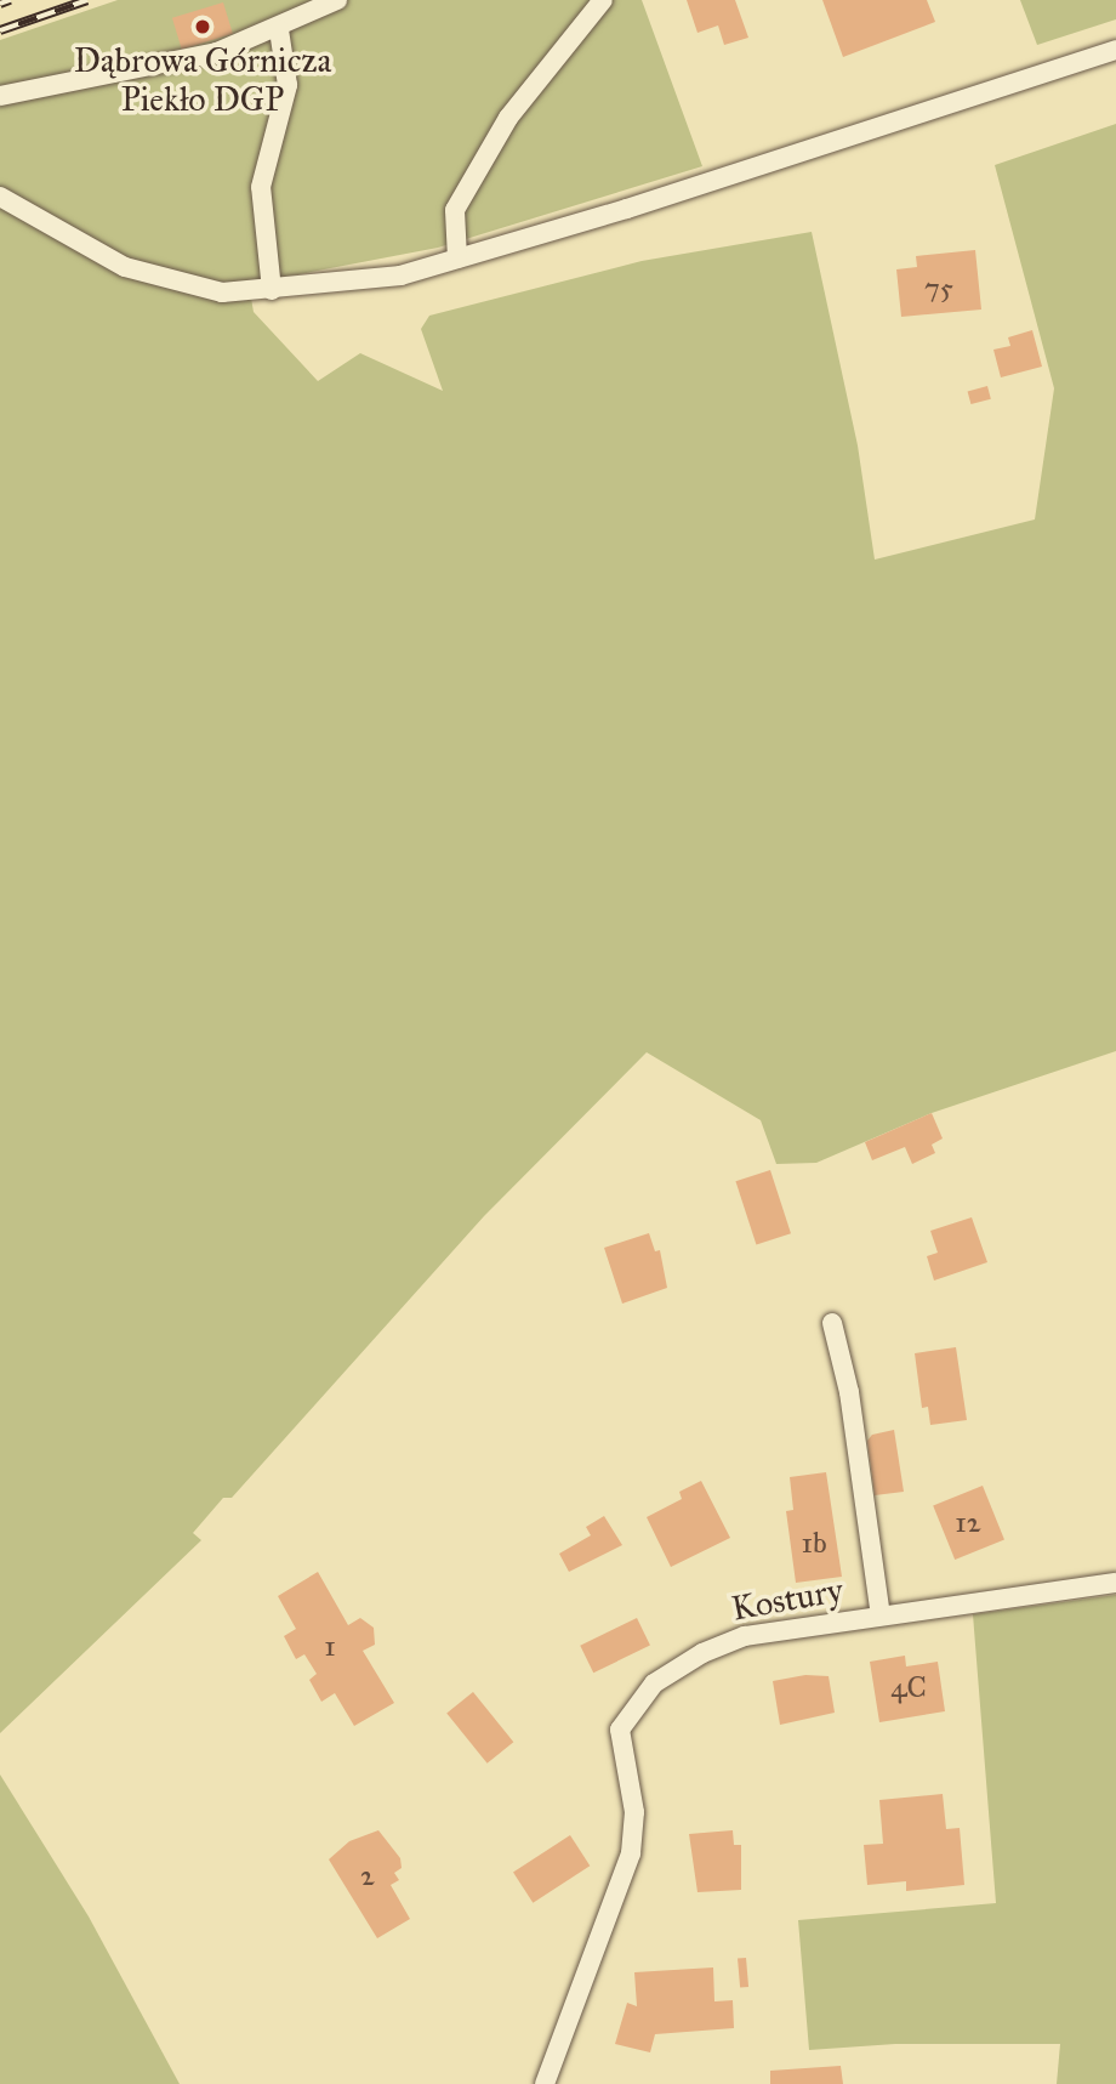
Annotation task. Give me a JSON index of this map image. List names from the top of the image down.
{
  "streets": {
    "lane": ["Kostury"]
  },
  "places": ["Dąbrowa Górnicza Piekło DGP"],
  "house_numbers": [
    "75",
    "12",
    "1b",
    "1",
    "4C",
    "2"
  ]
}
